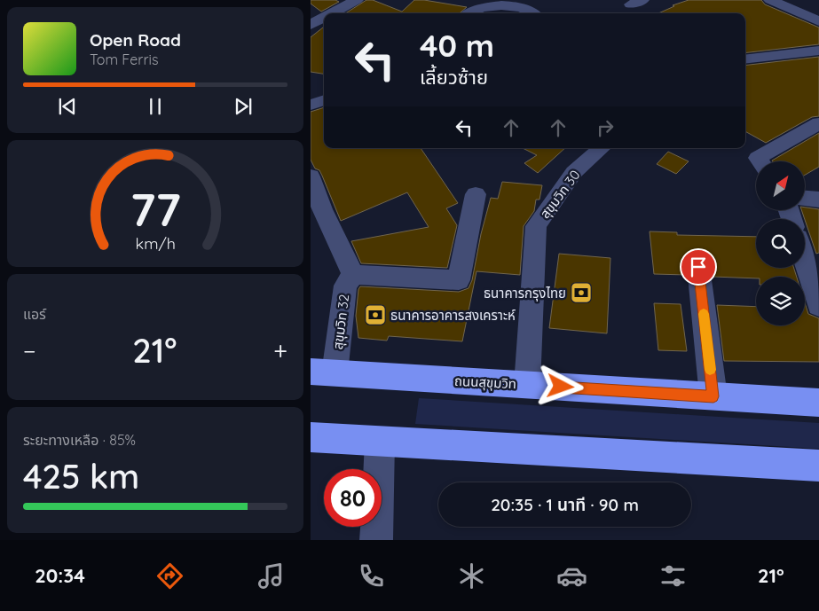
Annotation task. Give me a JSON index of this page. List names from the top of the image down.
{
  "streets": {
    "highway": ["ถนนสุขุมวิท"],
    "street": ["สุขุมวิท 30", "สุขุมวิท 32"]
  },
  "crossings": [
    ["สุขุมวิท 30", "ถนนสุขุมวิท"],
    ["สุขุมวิท 32", "ถนนสุขุมวิท"]
  ],
  "places": {
    "bank": ["ธนาคารกรุงไทย", "ธนาคารอาคารสงเคราะห์"]
  },
  "north": "top right",
  "page": {
    "turn": ["40 m", "เลี้ยวซ้าย"],
    "song": ["Open Road", "Tom Ferris"],
    "tile": [
      "แอร์",
      ["ระยะทางเหลือ · 85%", "425 km"]
    ],
    "heat": ["−", "21°", "+"],
    "limit": "80",
    "trip": "20:35 · 1 นาที · 90 m",
    "tabs": ["20:34", "21°"],
    "gauge": ["77", "km/h"]
  }
}
